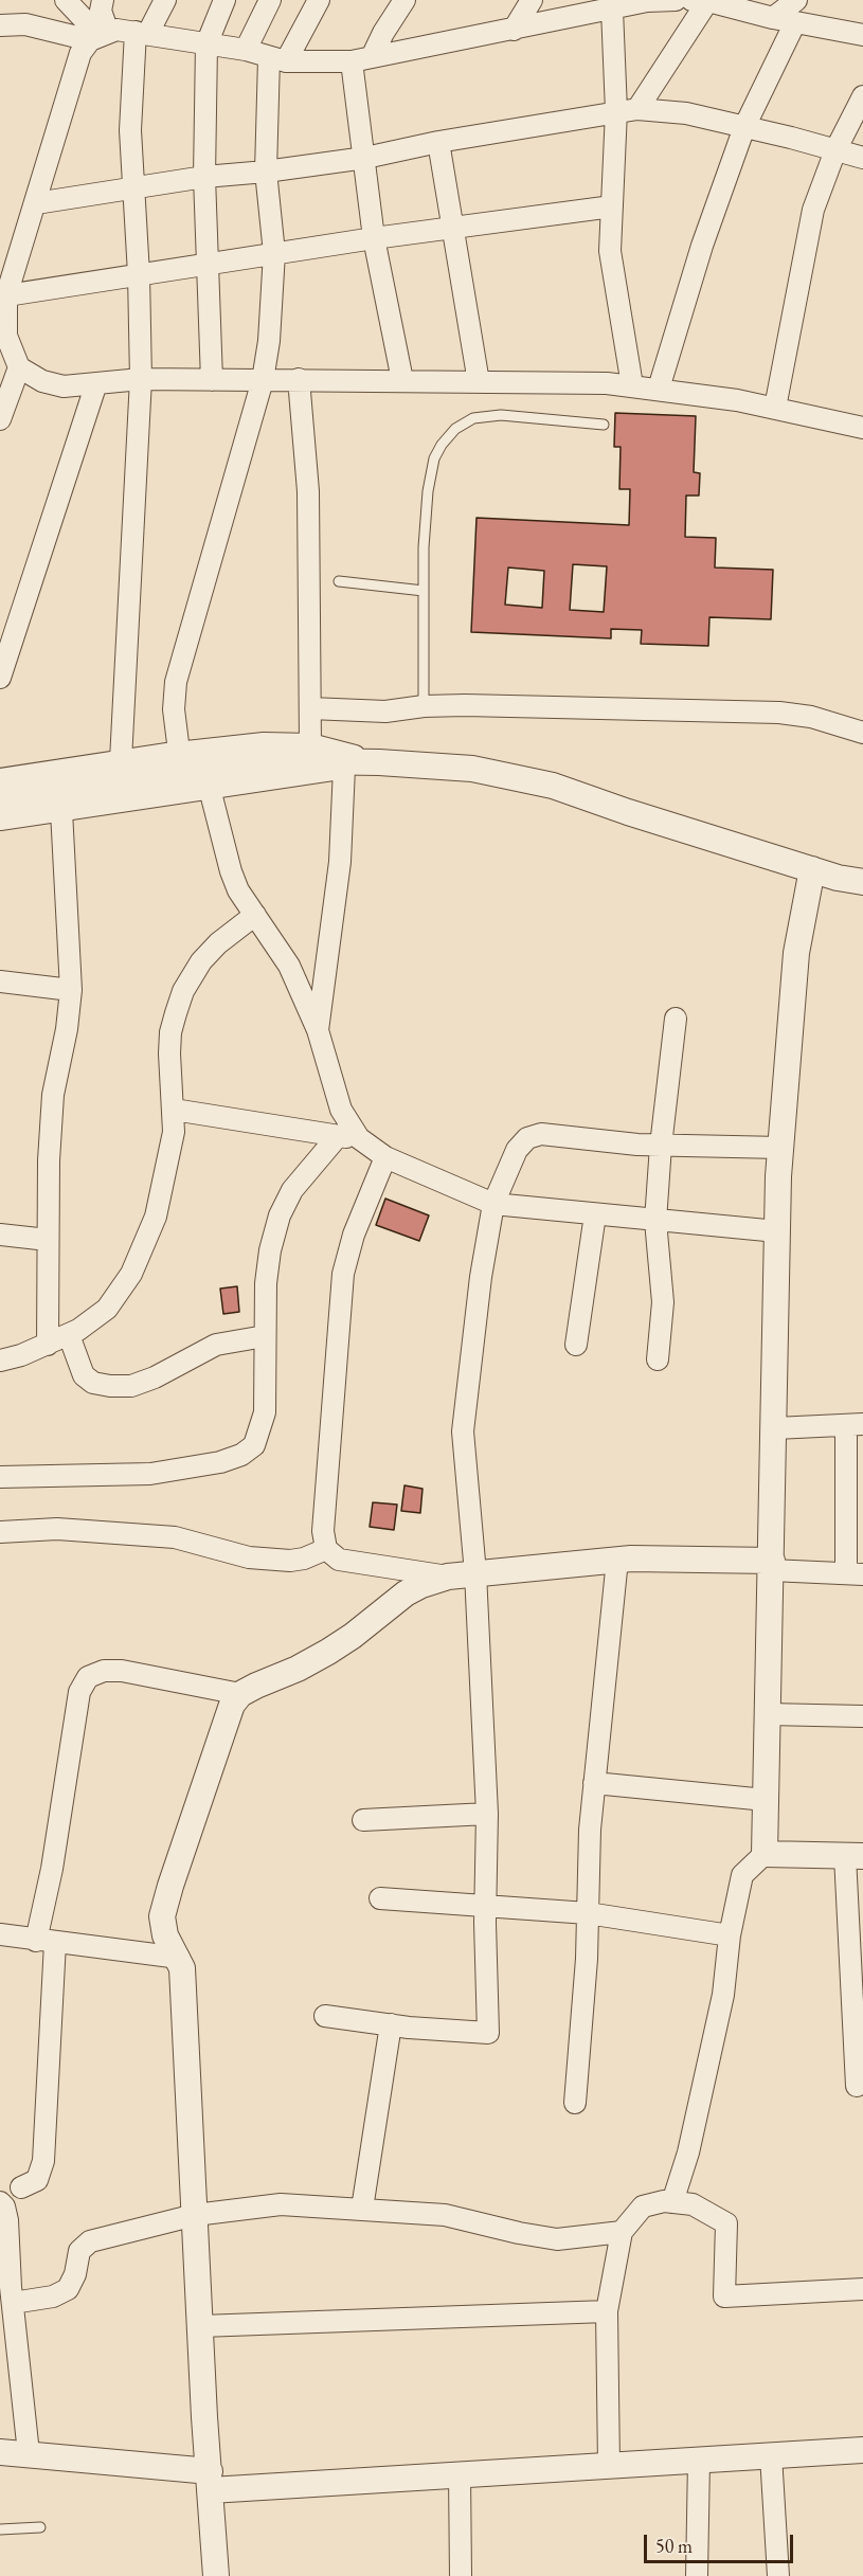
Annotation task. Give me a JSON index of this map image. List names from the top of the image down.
{
  "scale_bar": "50 m"
}
